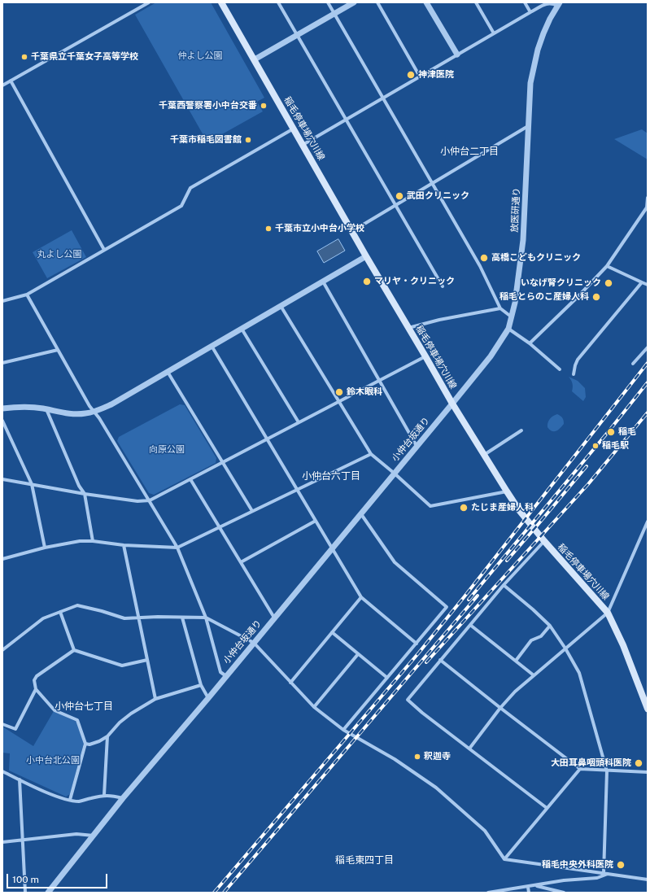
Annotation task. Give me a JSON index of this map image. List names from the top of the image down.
{
  "streets": {
    "main road": ["稲毛停車場穴川線"],
    "street": ["放医研通り", "小仲台坂通り"]
  },
  "crossings": [
    ["稲毛停車場穴川線", "放医研通り"],
    ["稲毛停車場穴川線", "小仲台坂通り"],
    ["放医研通り", "小仲台坂通り"]
  ],
  "districts": [
    "小仲台二丁目",
    "小仲台六丁目",
    "小仲台七丁目",
    "稲毛東四丁目"
  ],
  "parks": [
    "仲よし公園",
    "丸よし公園",
    "向原公園",
    "小中台北公園"
  ],
  "places": [
    "千葉県立千葉女子高等学校",
    "神津医院",
    "千葉西警察署小中台交番",
    "千葉市稲毛図書館",
    "武田クリニック",
    "千葉市立小中台小学校",
    "高橋こどもクリニック",
    "マリヤ・クリニック",
    "いなげ腎クリニック",
    "稲毛とらのこ産婦人科",
    "鈴木眼科",
    "稲毛",
    "稲毛駅",
    "たじま産婦人科",
    "釈迦寺",
    "大田耳鼻咽頭科医院",
    "稲毛中央外科医院"
  ],
  "scale_bar": "100 m"
}
